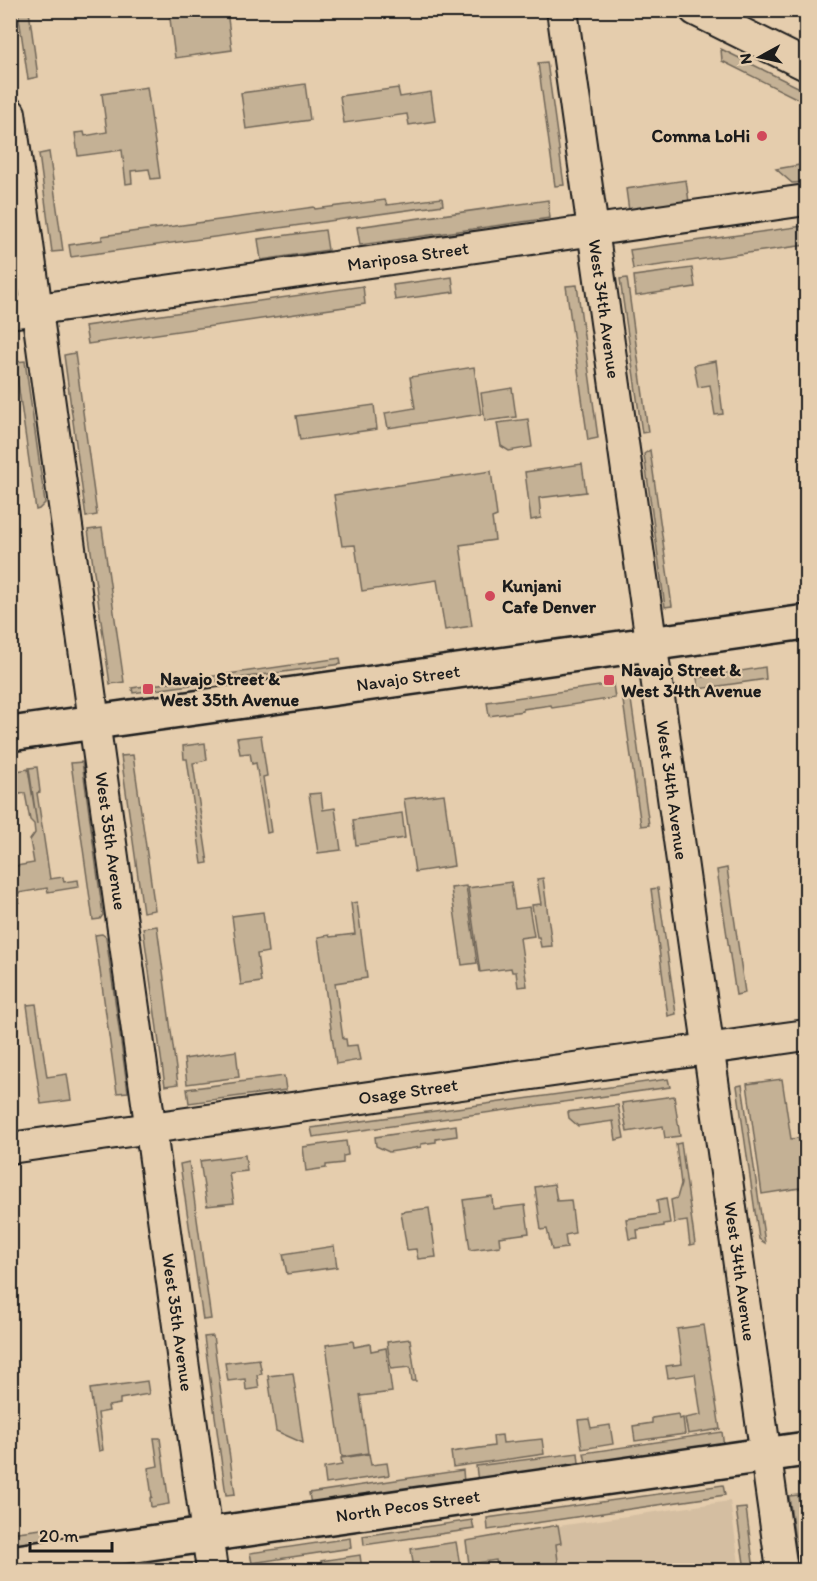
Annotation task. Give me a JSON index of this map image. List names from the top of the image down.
{
  "streets": {
    "street": [
      "Mariposa Street",
      "West 34th Avenue",
      "Navajo Street",
      "West 35th Avenue",
      "Osage Street",
      "North Pecos Street"
    ]
  },
  "crossings": [
    ["Mariposa Street", "West 34th Avenue"],
    ["Mariposa Street", "West 35th Avenue"],
    ["West 34th Avenue", "Navajo Street"],
    ["West 34th Avenue", "Osage Street"],
    ["West 34th Avenue", "North Pecos Street"],
    ["Navajo Street", "West 35th Avenue"],
    ["West 35th Avenue", "Osage Street"],
    ["West 35th Avenue", "North Pecos Street"]
  ],
  "places": {
    "other": ["Comma LoHi", "Kunjani Cafe Denver"],
    "transit": ["Navajo Street & West 34th Avenue", "Navajo Street & West 35th Avenue"]
  },
  "scale_bar": "20 m",
  "north": "left"
}
